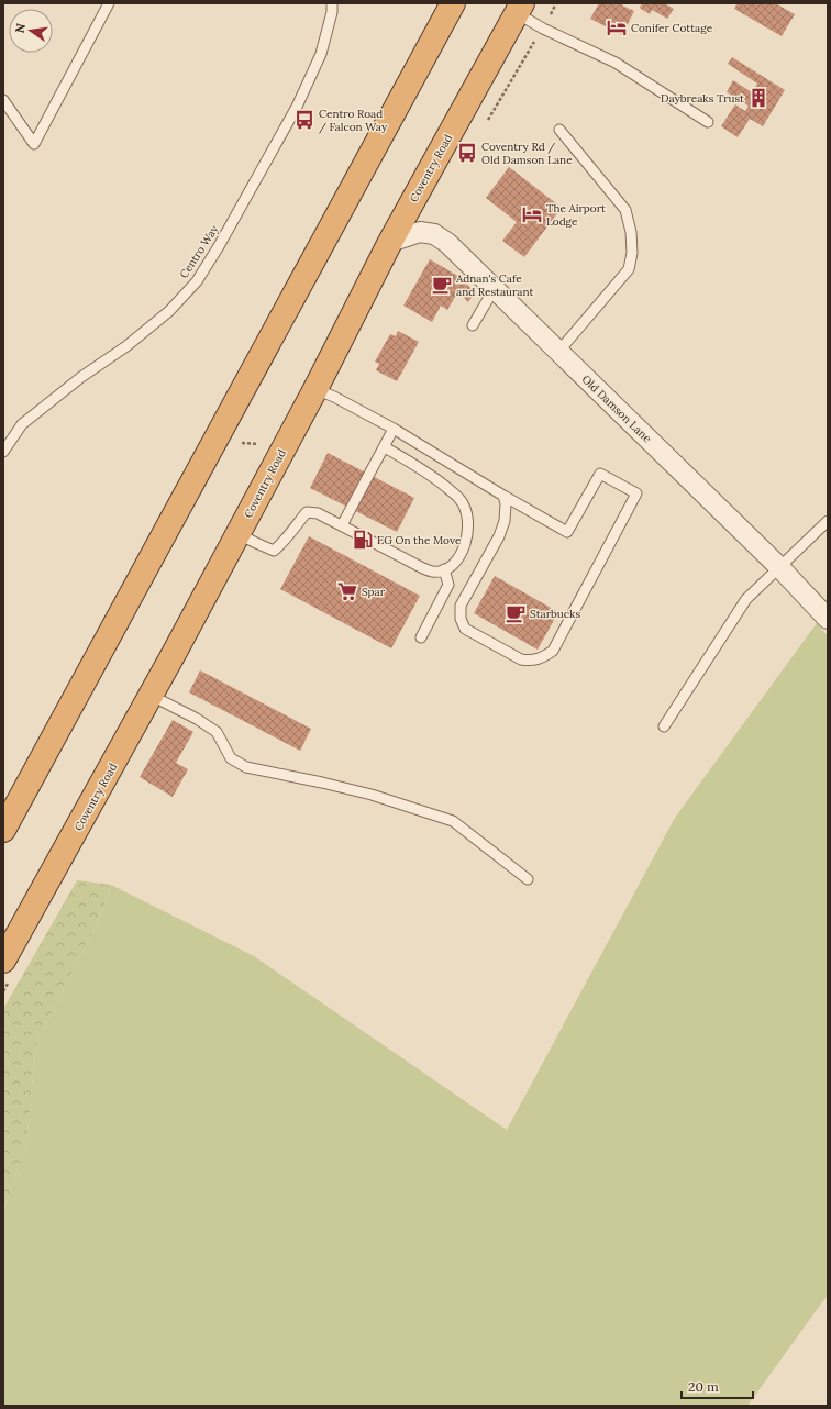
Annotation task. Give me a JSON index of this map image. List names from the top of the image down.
{
  "streets": {
    "highway": ["Coventry Road"],
    "street": ["Old Damson Lane"],
    "lane": ["Centro Way"]
  },
  "crossings": [
    ["Coventry Road", "Old Damson Lane"]
  ],
  "places": {
    "hotel": ["Conifer Cottage", "The Airport Lodge"],
    "building": ["Daybreaks Trust"],
    "bus stop": ["Centro Road / Falcon Way", "Coventry Rd / Old Damson Lane"],
    "cafe": ["Adnan's Cafe and Restaurant", "Starbucks"],
    "fuel station": ["EG On the Move"],
    "supermarket": ["Spar"]
  },
  "scale_bar": "20 m",
  "north": "left"
}
